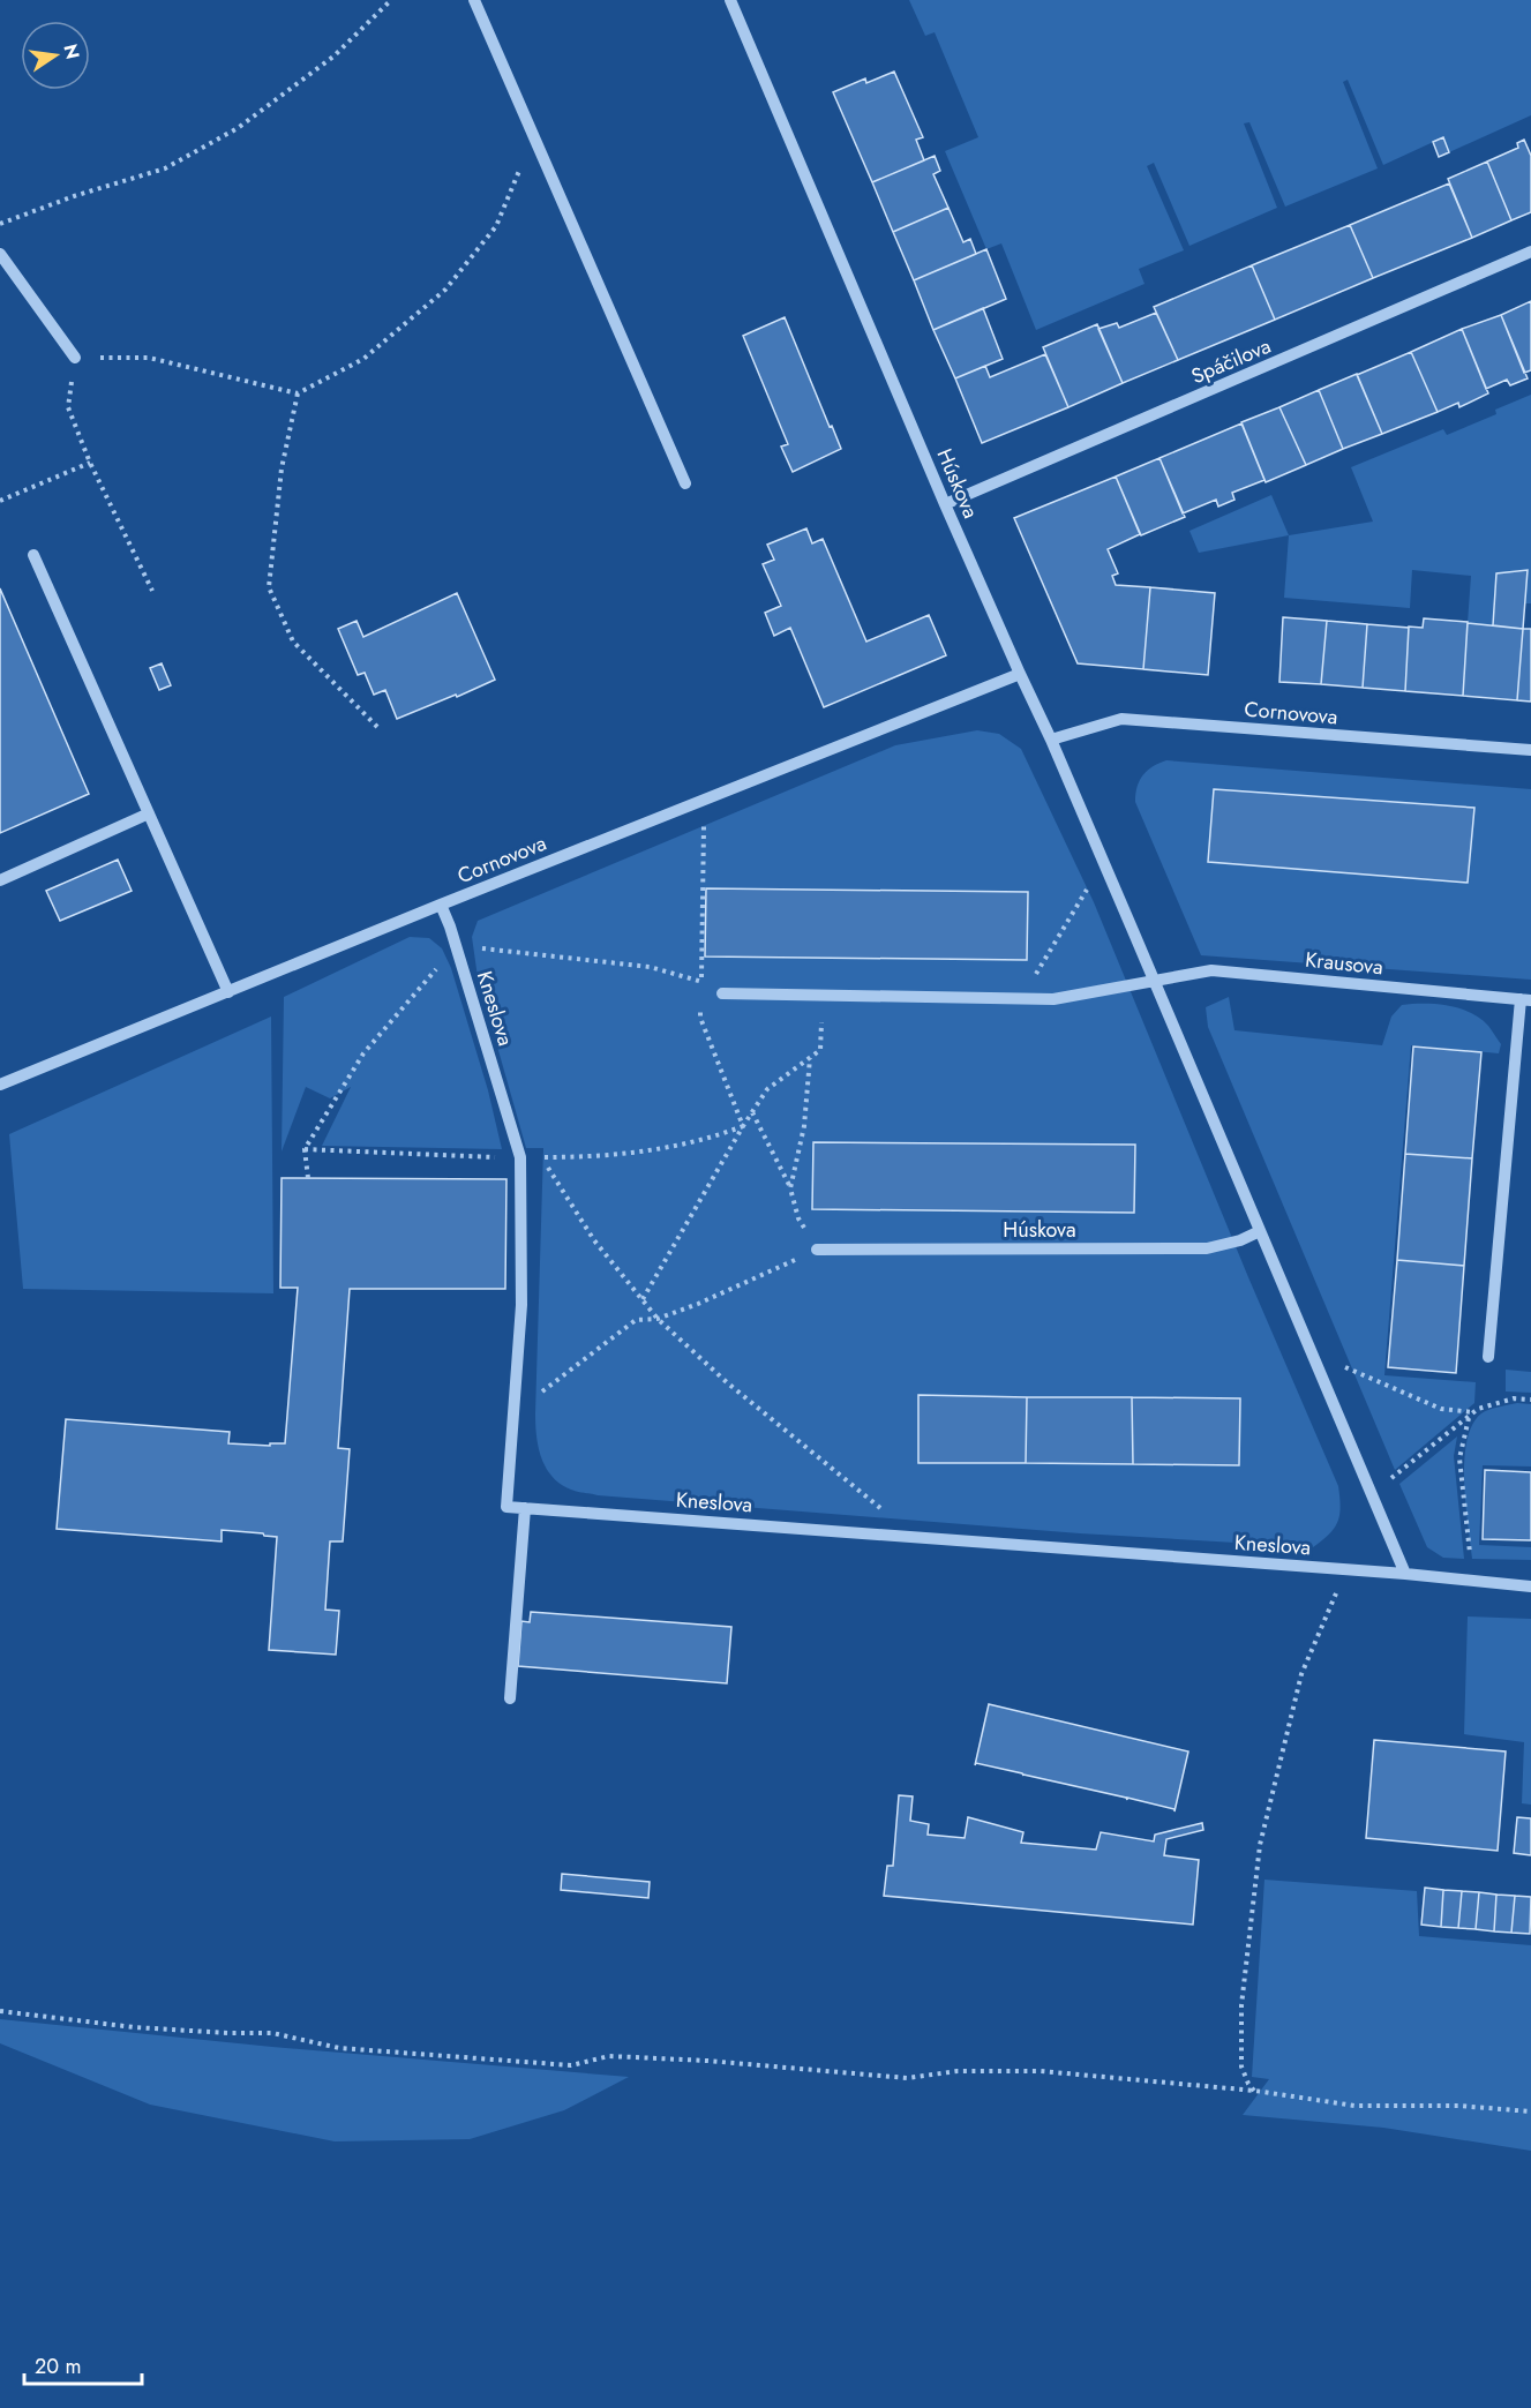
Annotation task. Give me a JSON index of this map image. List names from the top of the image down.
{
  "streets": {
    "street": [
      "Spáčilova",
      "Húskova",
      "Cornovova",
      "Krausova",
      "Kneslova"
    ]
  },
  "crossings": [
    ["Spáčilova", "Húskova"],
    ["Húskova", "Cornovova"],
    ["Húskova", "Krausova"],
    ["Húskova", "Kneslova"],
    ["Cornovova", "Kneslova"]
  ],
  "scale_bar": "20 m",
  "north": "right"
}
